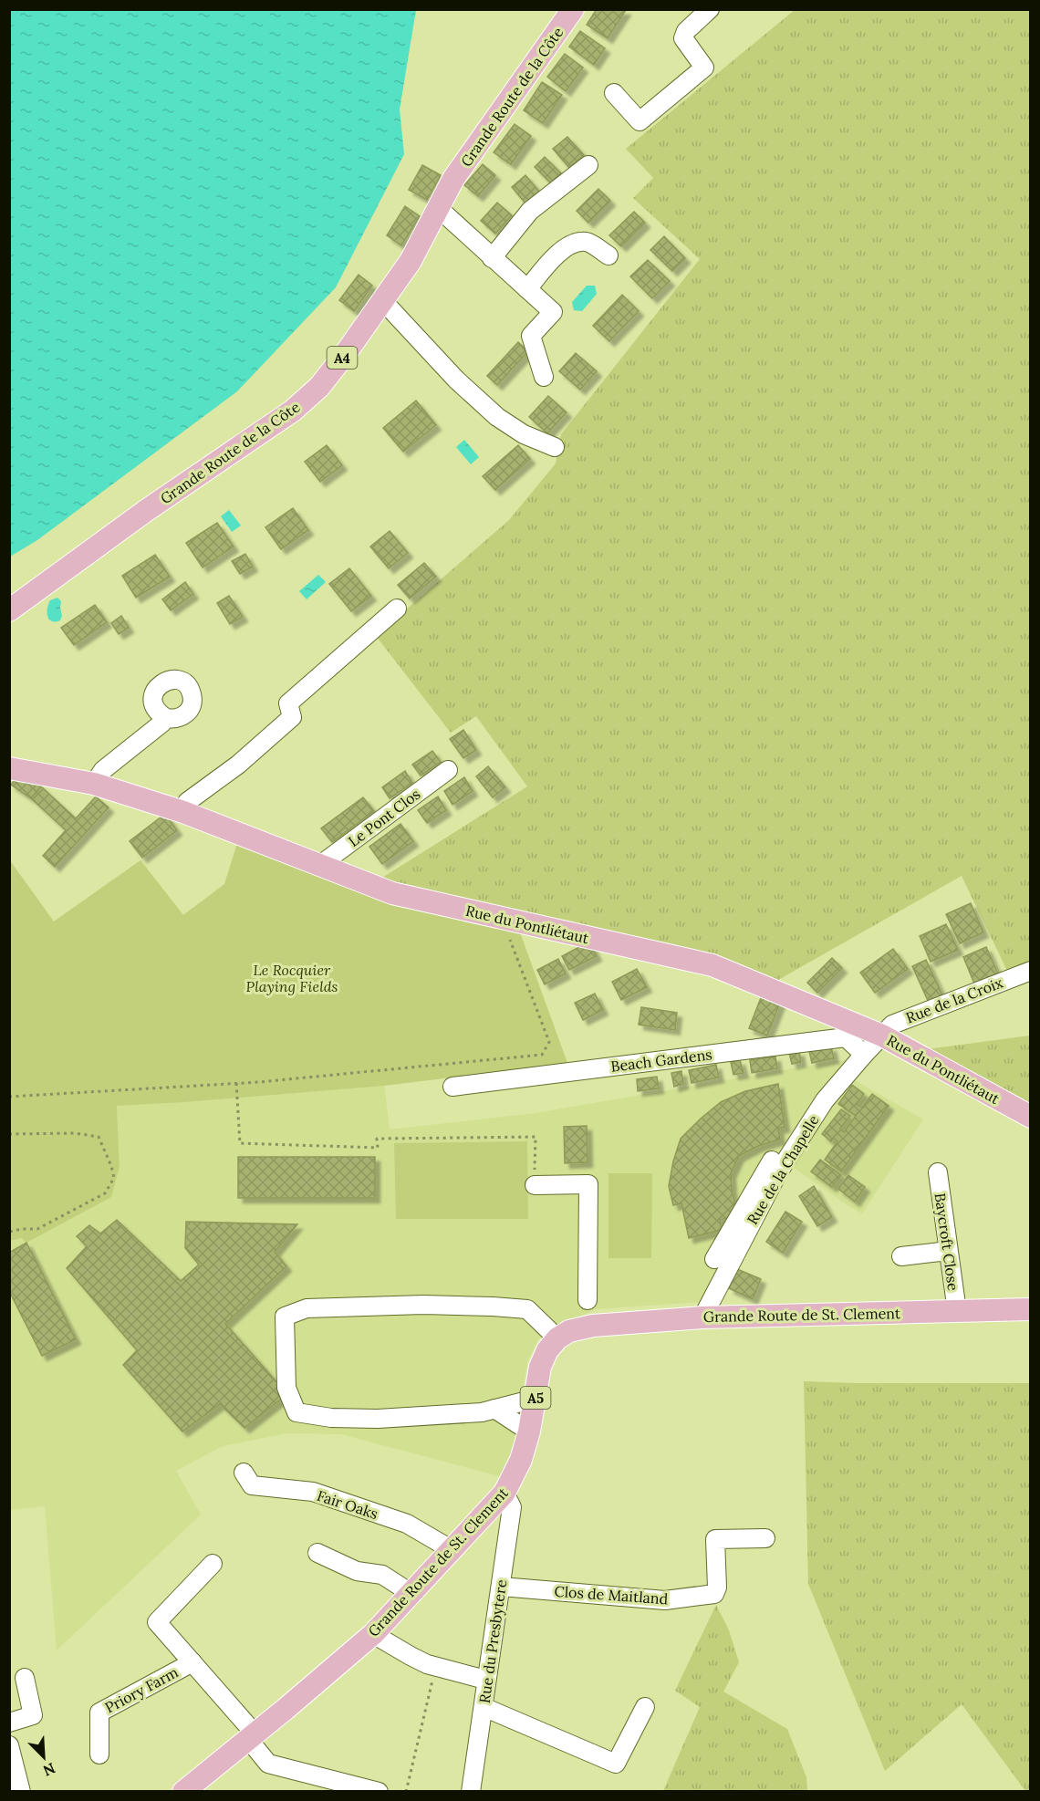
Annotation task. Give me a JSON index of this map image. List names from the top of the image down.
{
  "streets": {
    "main road": [
      "Grande Route de la Côte",
      "A4",
      "Rue du Pontliétaut",
      "Grande Route de St. Clement",
      "A5"
    ],
    "street": [
      "Le Pont Clos",
      "Rue de la Croix",
      "Beach Gardens",
      "Rue de la Chapelle",
      "Baycroft Close",
      "Fair Oaks",
      "Clos de Maitland",
      "Rue du Presbytere",
      "Priory Farm"
    ]
  },
  "crossings": [
    ["Le Pont Clos", "Rue du Pontliétaut"],
    ["Rue du Pontliétaut", "Rue de la Croix"],
    ["Rue du Pontliétaut", "Rue de la Chapelle"],
    ["Rue de la Croix", "Rue de la Chapelle"],
    ["Beach Gardens", "Rue de la Chapelle"],
    ["Rue de la Chapelle", "Grande Route de St. Clement"],
    ["Baycroft Close", "Grande Route de St. Clement"],
    ["Grande Route de St. Clement", "Fair Oaks"],
    ["Grande Route de St. Clement", "Rue du Presbytere"],
    ["Grande Route de St. Clement", "Priory Farm"],
    ["Clos de Maitland", "Rue du Presbytere"]
  ],
  "parks": ["Le Rocquier Playing Fields"],
  "north": "bottom right"
}
